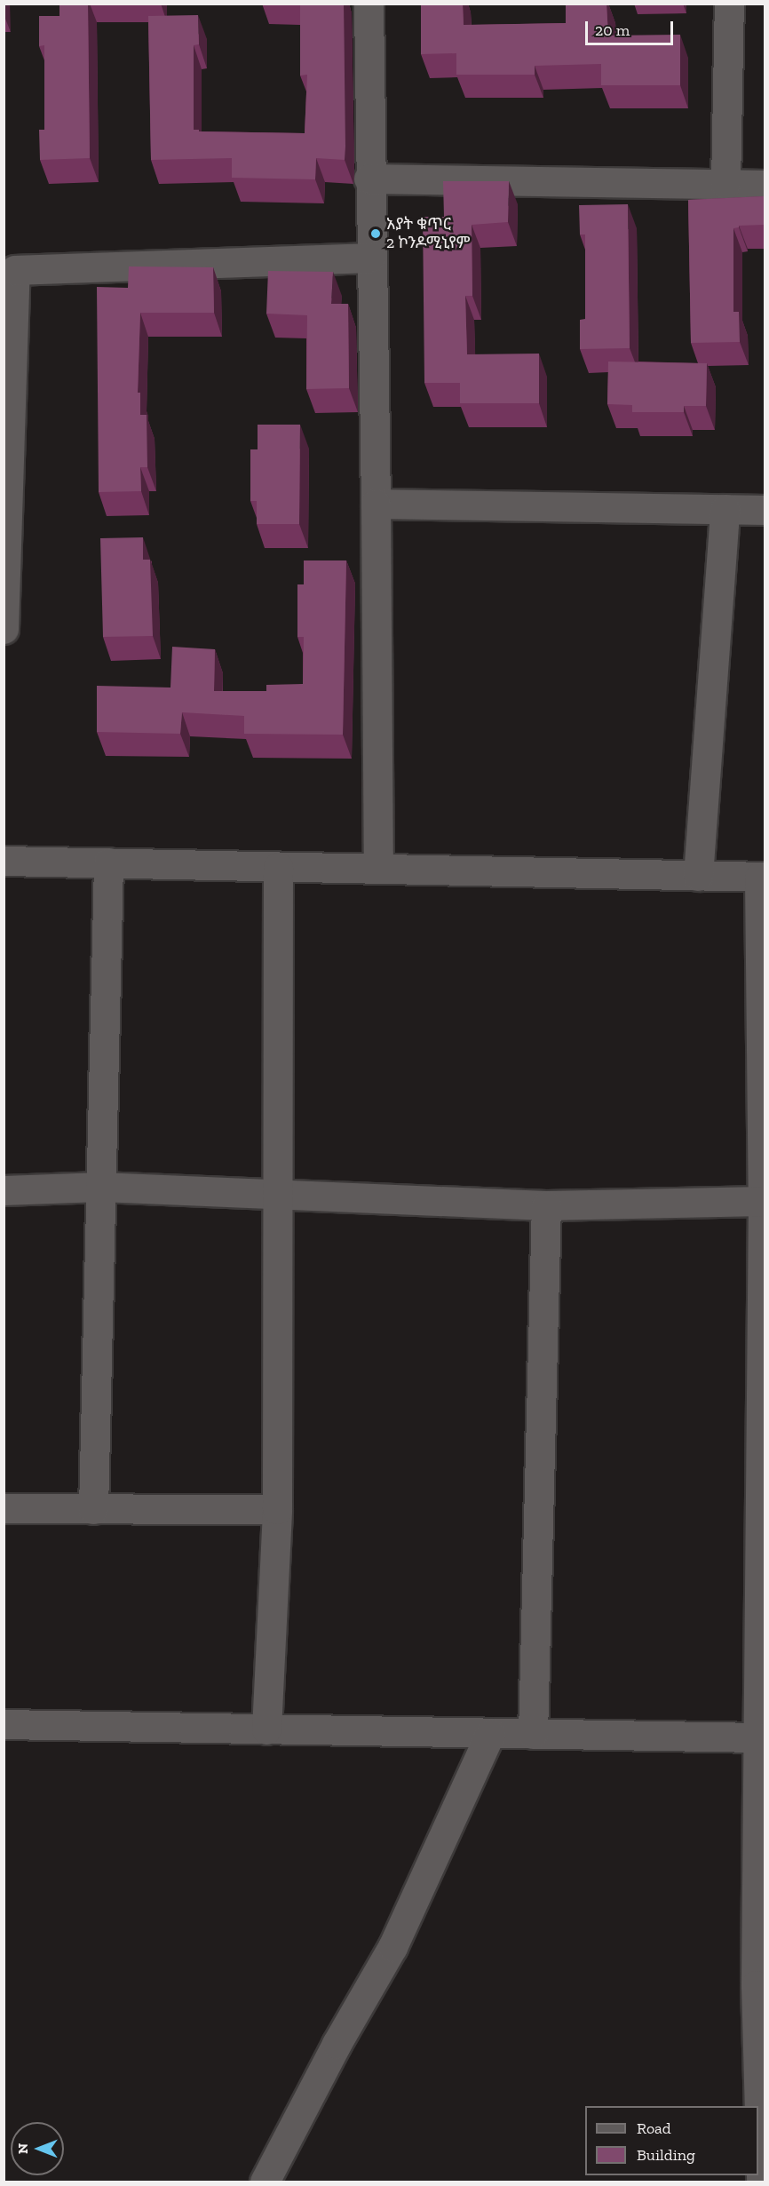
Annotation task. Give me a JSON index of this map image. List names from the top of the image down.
{
  "places": ["አያት ቁጥር 2 ኮንዶሚኒየም"],
  "legend": ["Road", "Building"],
  "scale_bar": "20 m",
  "north": "left"
}
